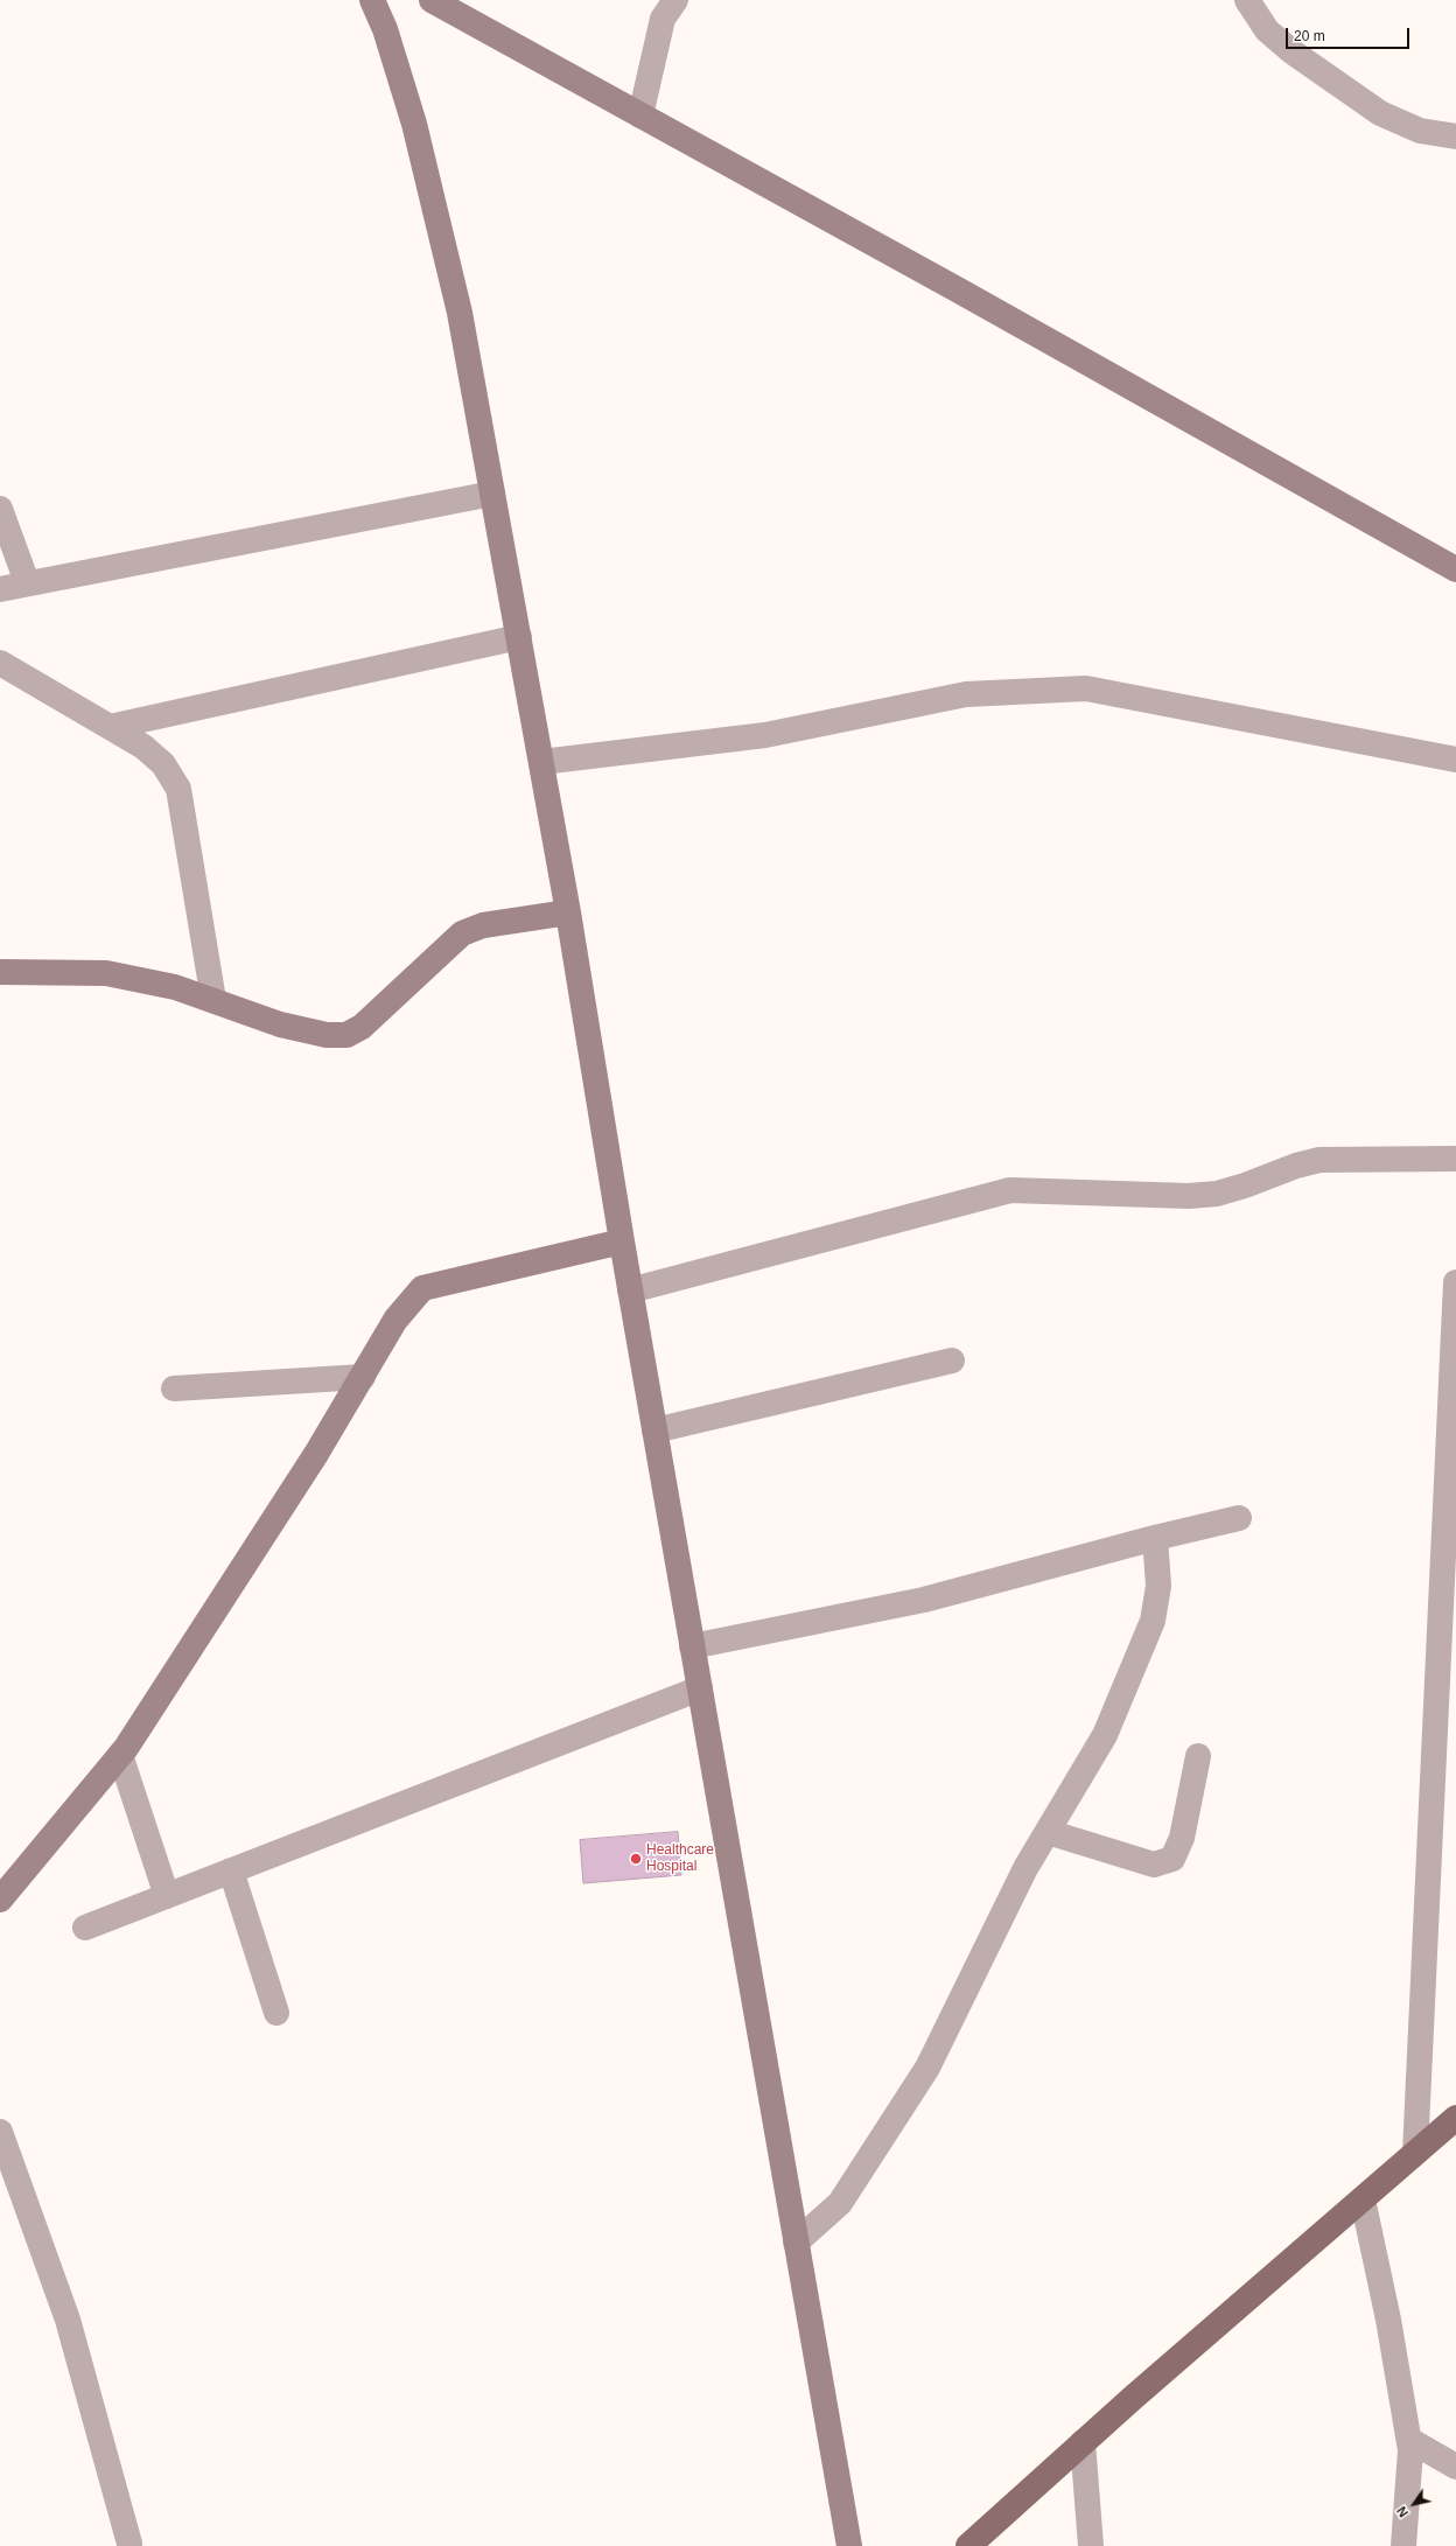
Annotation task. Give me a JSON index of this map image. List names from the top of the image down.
{
  "places": ["Healthcare Hospital"],
  "scale_bar": "20 m",
  "north": "bottom left"
}
